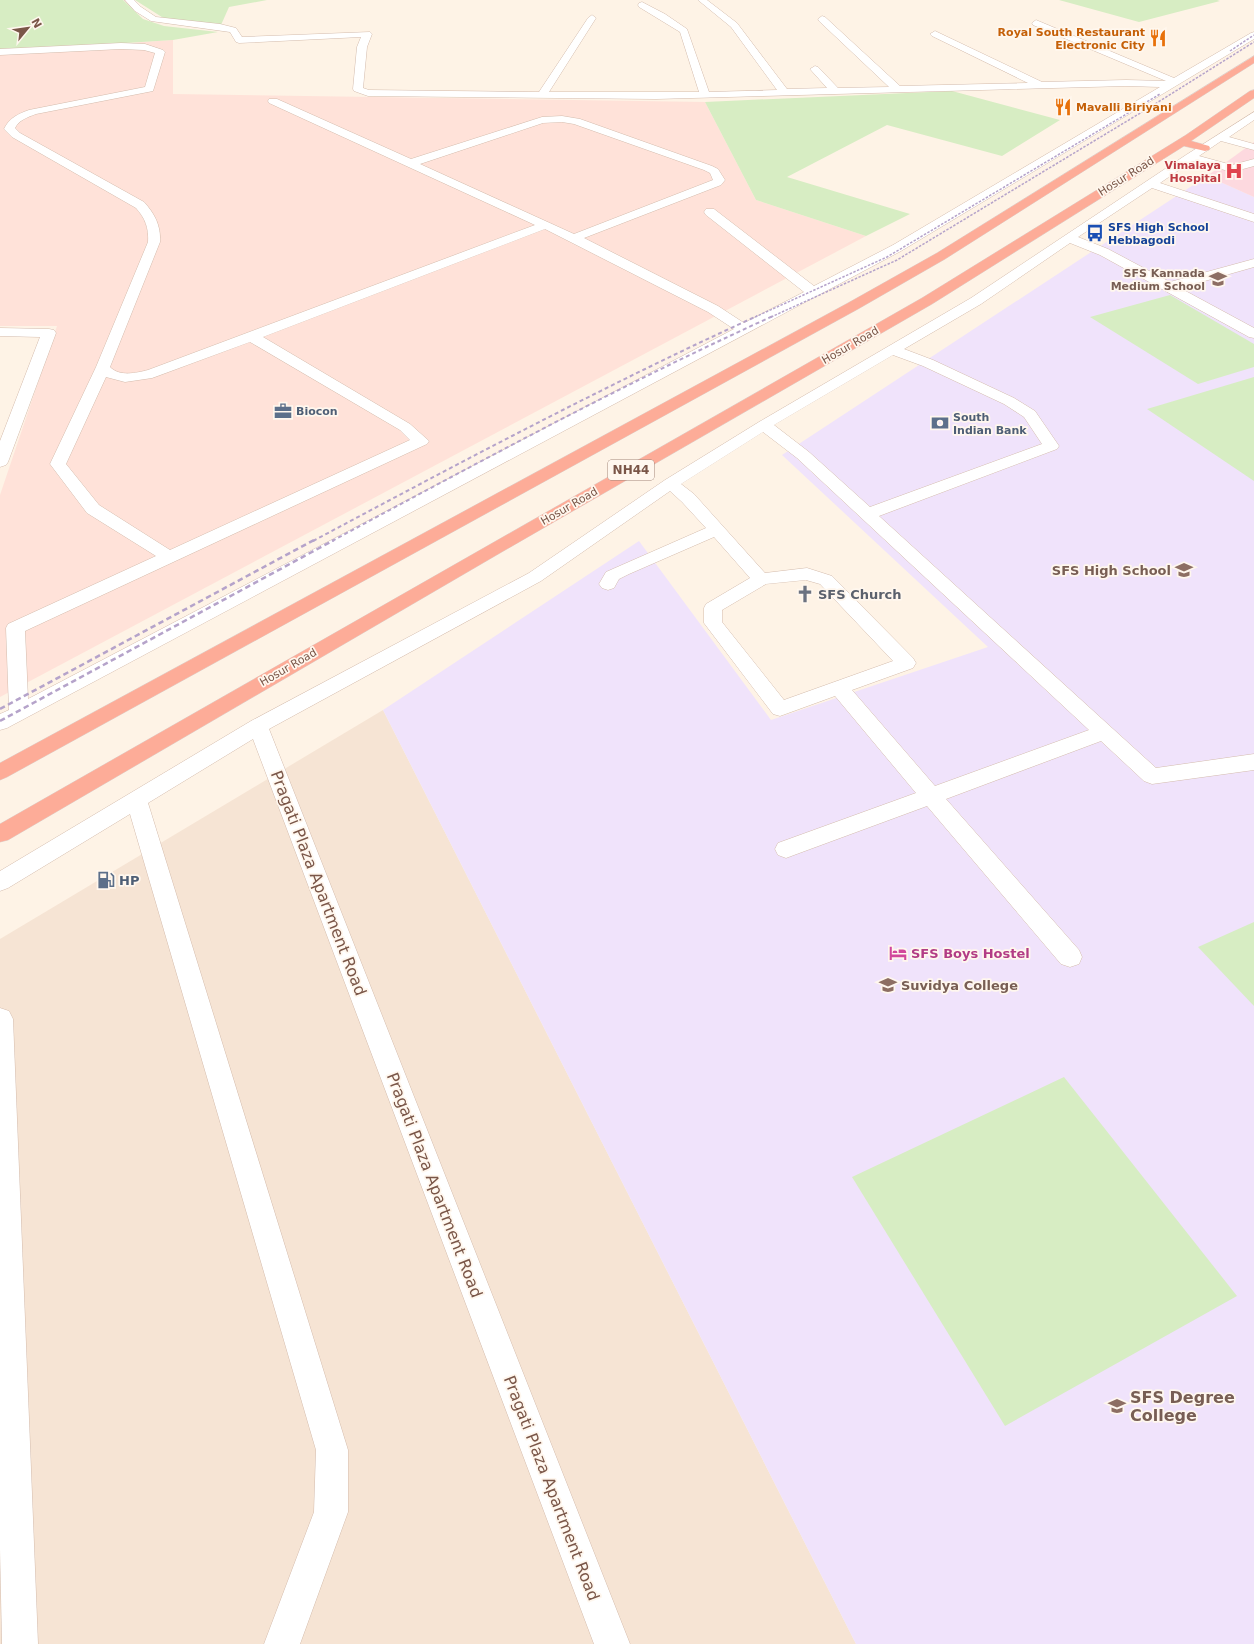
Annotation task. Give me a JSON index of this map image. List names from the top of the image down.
{
  "streets": {
    "highway": ["Hosur Road", "NH44"],
    "street": ["Pragati Plaza Apartment Road"]
  },
  "places": {
    "restaurant": ["Royal South Restaurant Electronic City", "Mavalli Biriyani"],
    "hospital": ["Vimalaya Hospital"],
    "bus stop": ["SFS High School Hebbagodi"],
    "school or university": [
      "SFS Kannada Medium School",
      "SFS High School",
      "Suvidya College",
      "SFS Degree College"
    ],
    "office": ["Biocon"],
    "bank": ["South Indian Bank"],
    "church": ["SFS Church"],
    "fuel station": ["HP"],
    "hotel": ["SFS Boys Hostel"]
  },
  "north": "top right"
}
